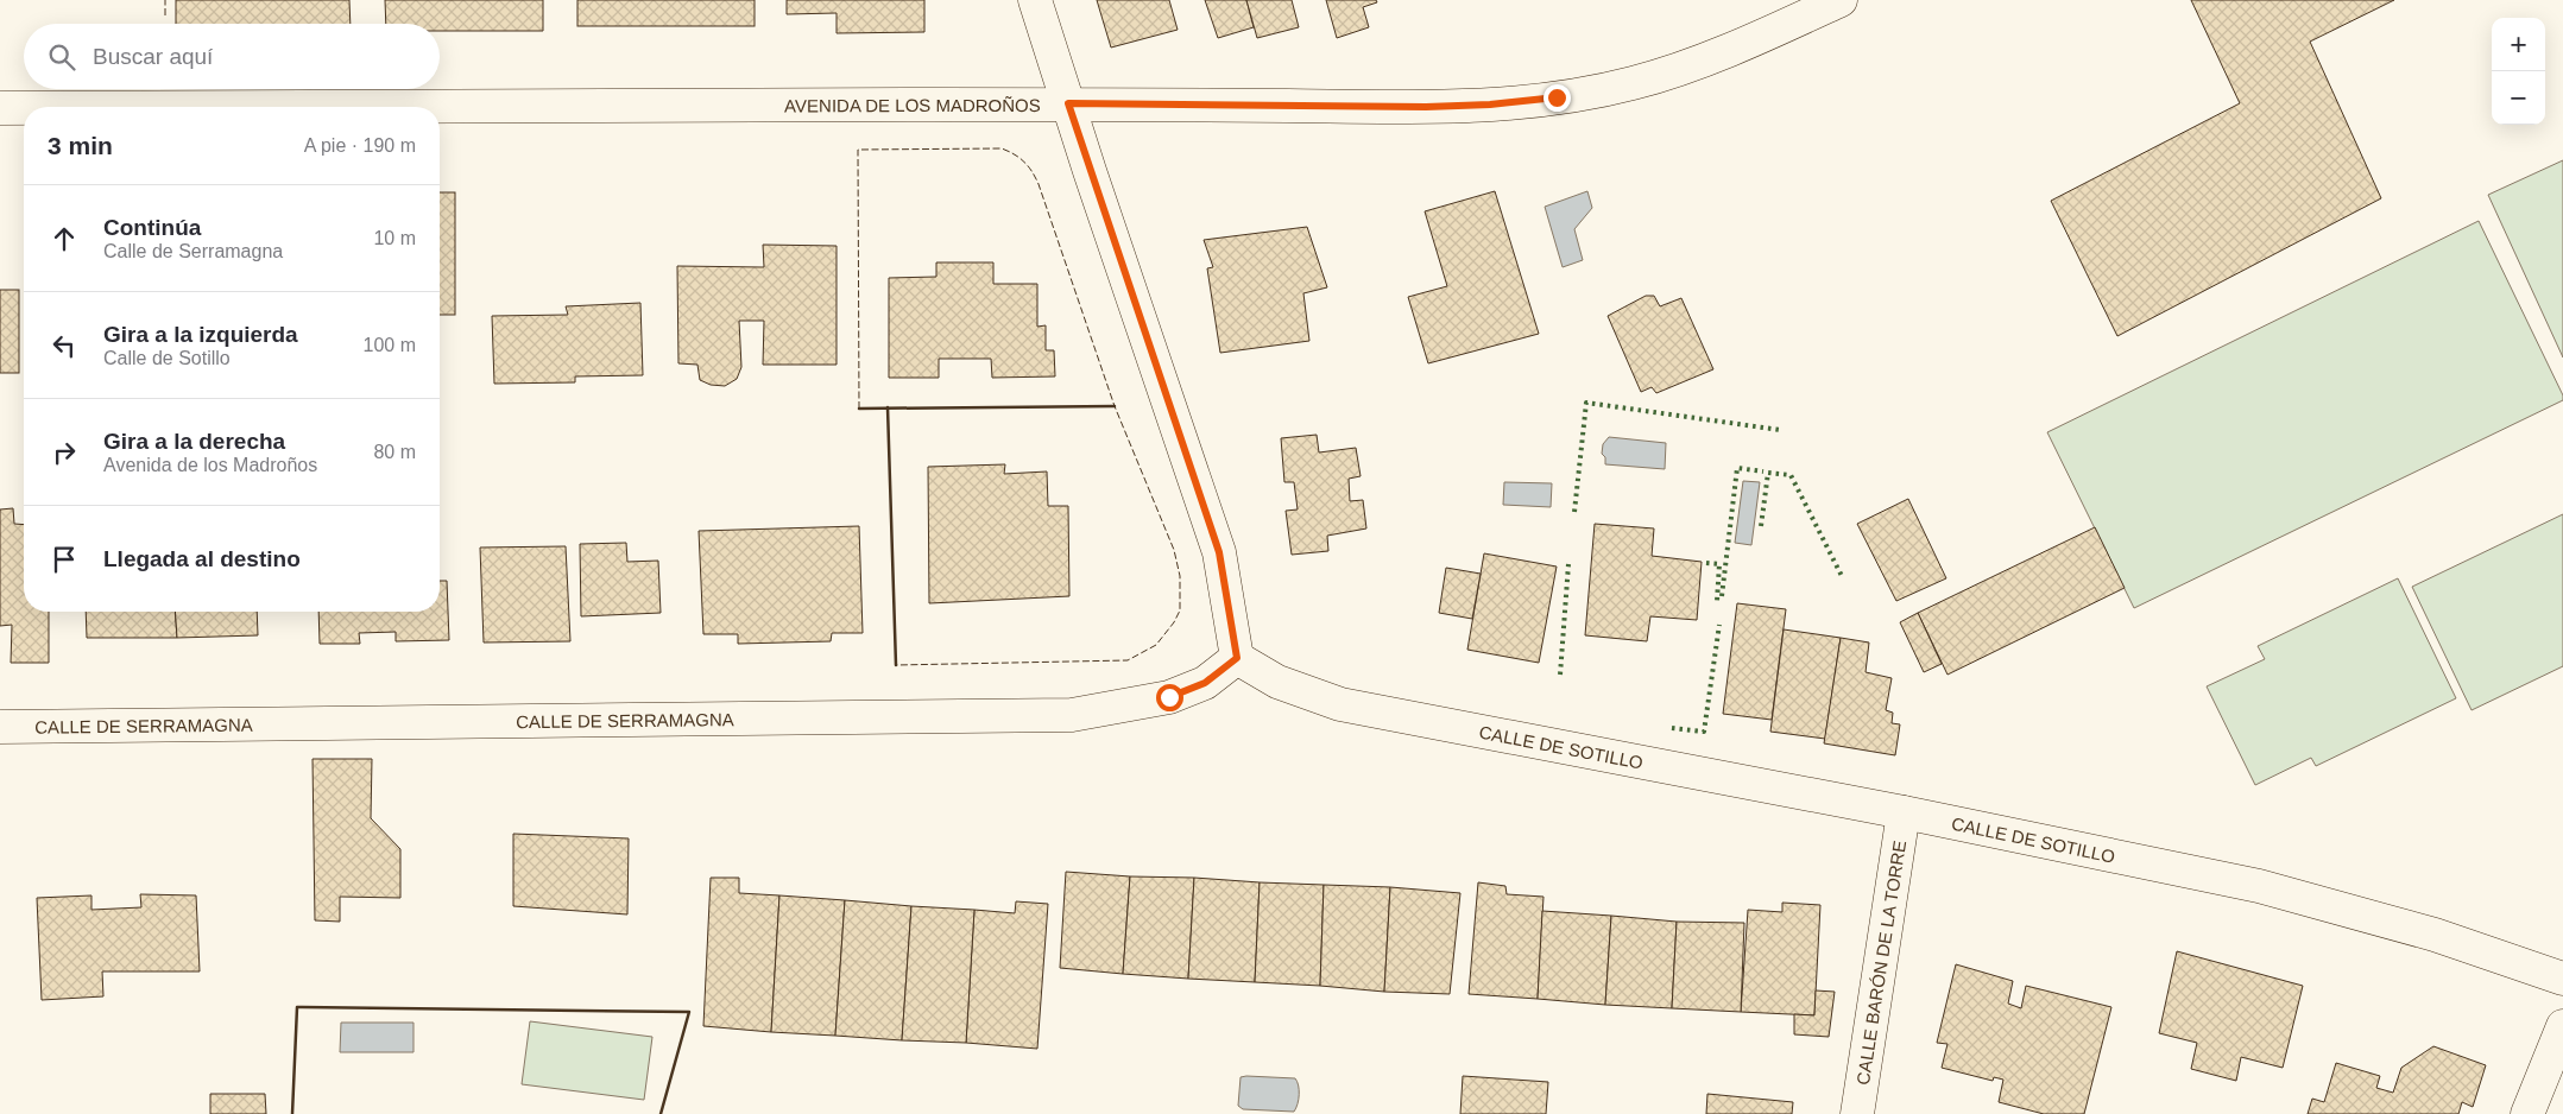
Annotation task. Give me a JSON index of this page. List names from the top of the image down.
{
  "streets": {
    "street": [
      "AVENIDA DE LOS MADROÑOS",
      "CALLE DE SERRAMAGNA",
      "CALLE DE SOTILLO",
      "CALLE BARÓN DE LA TORRE"
    ]
  },
  "crossings": [
    ["CALLE DE SERRAMAGNA", "CALLE DE SOTILLO"],
    ["CALLE DE SOTILLO", "CALLE BARÓN DE LA TORRE"]
  ],
  "page": {
    "map_buttons": ["+", "−"],
    "search": "Buscar aquí",
    "heading": ["3 min", "A pie · 190 m"],
    "list": [
      ["Continúa", "Calle de Serramagna", "10 m"],
      ["Gira a la izquierda", "Calle de Sotillo", "100 m"],
      ["Gira a la derecha", "Avenida de los Madroños", "80 m"],
      "Llegada al destino"
    ]
  }
}
